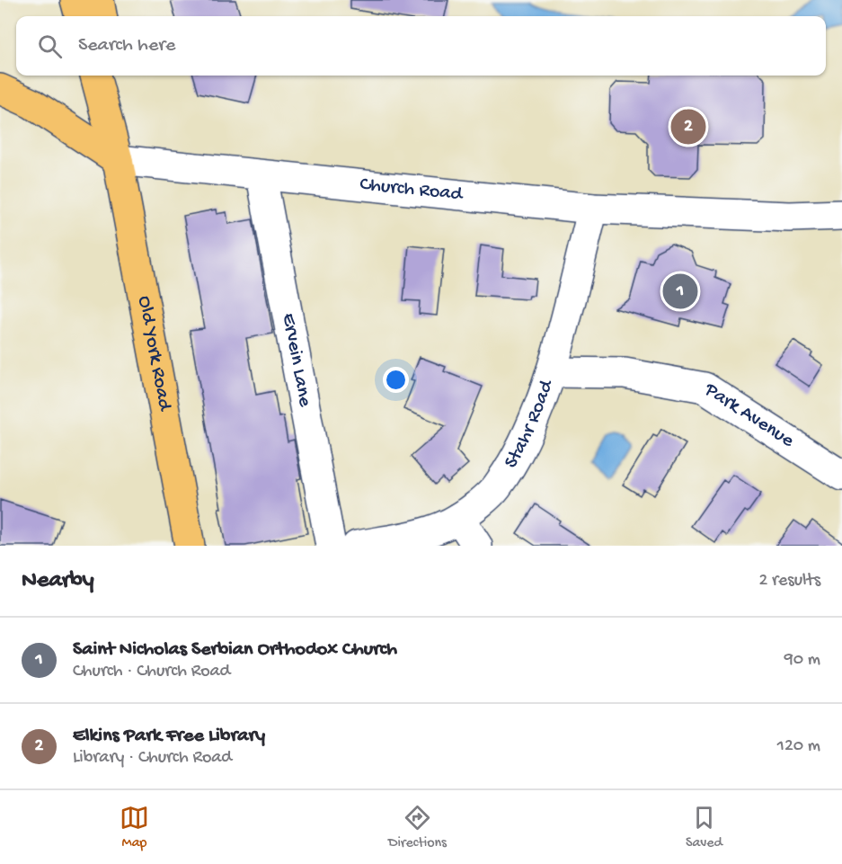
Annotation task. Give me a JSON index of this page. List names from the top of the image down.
{
  "streets": {
    "main road": ["Church Road", "Old York Road"],
    "street": ["Ervein Lane", "Park Avenue", "Stahr Road"]
  },
  "crossings": [
    ["Church Road", "Old York Road"],
    ["Church Road", "Ervein Lane"],
    ["Church Road", "Stahr Road"],
    ["Park Avenue", "Stahr Road"]
  ],
  "page": {
    "search": "Search here",
    "pins": ["2", "1"],
    "heading": ["Nearby", "2 results"],
    "list": [
      {
        "mark": "1",
        "name": "Saint Nicholas Serbian Orthodox Church",
        "note": "Church · Church Road",
        "value": "90 m"
      },
      {
        "mark": "2",
        "name": "Elkins Park Free Library",
        "note": "Library · Church Road",
        "value": "120 m"
      }
    ],
    "nav": ["Map", "Directions", "Saved"]
  }
}
